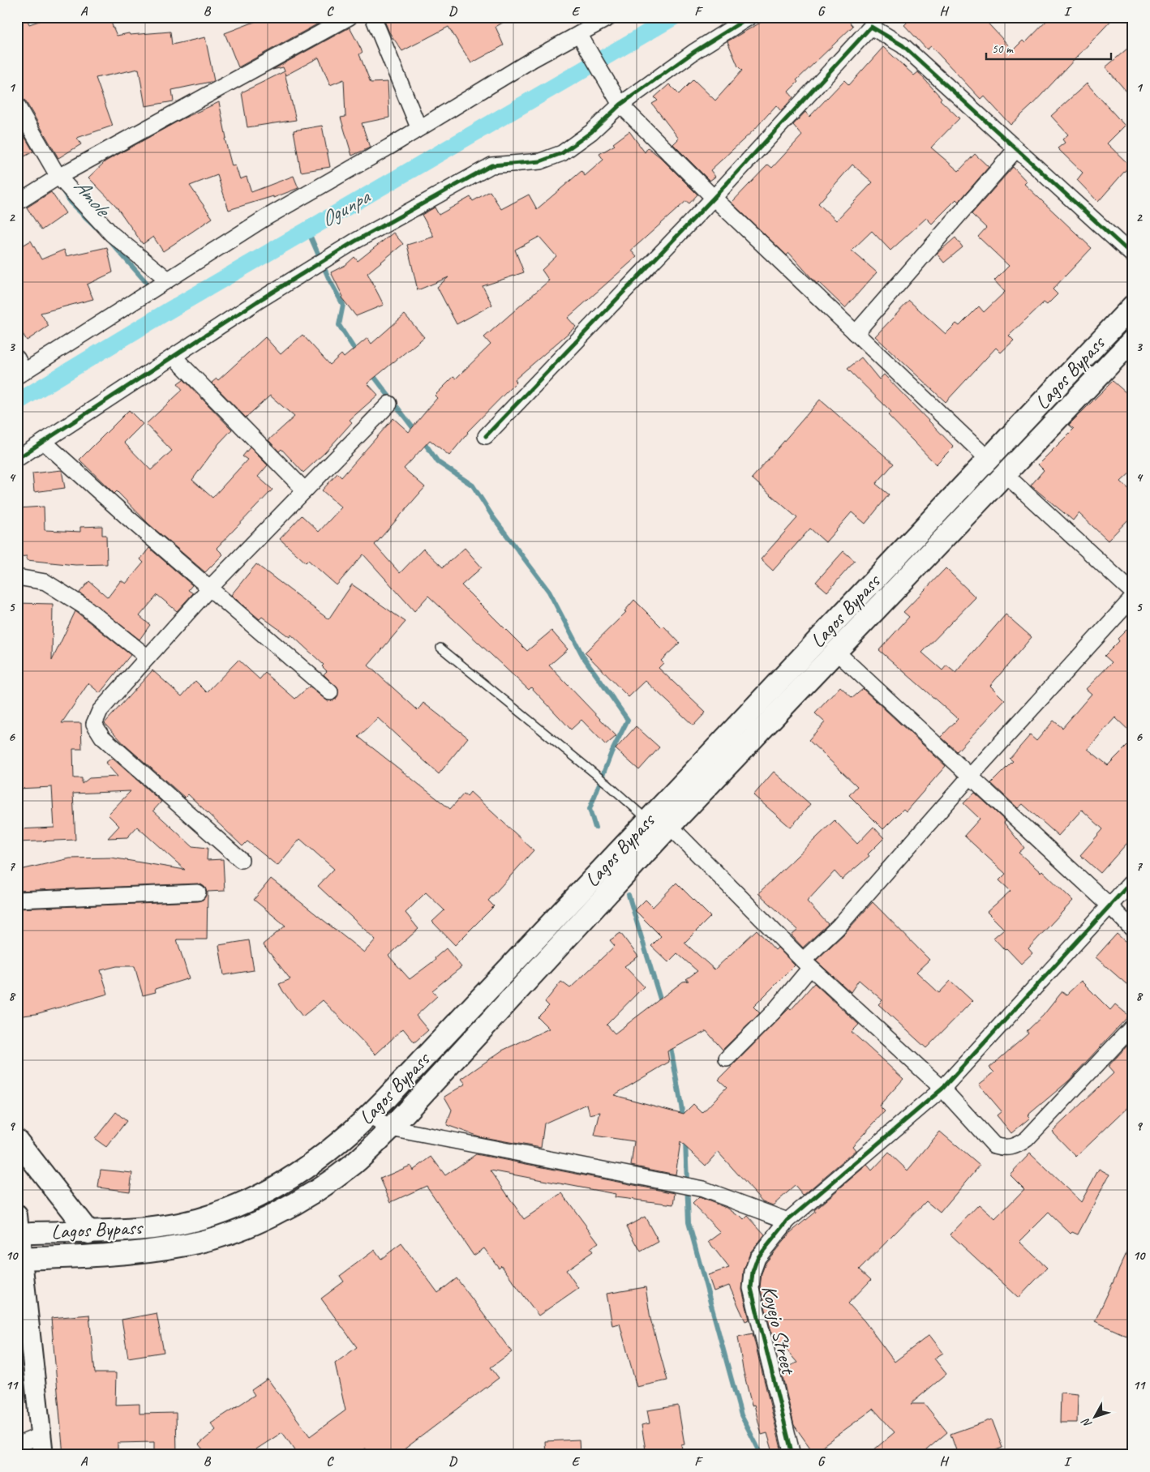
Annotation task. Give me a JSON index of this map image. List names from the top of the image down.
{
  "streets": {
    "main road": ["Lagos Bypass"],
    "street": ["Koyejo Street"]
  },
  "water": ["Amole", "Ogunpa"],
  "scale_bar": "50 m",
  "north": "bottom left",
  "grid": {
    "columns": [
      "A",
      "B",
      "C",
      "D",
      "E",
      "F",
      "G",
      "H",
      "I"
    ],
    "rows": [
      "1",
      "2",
      "3",
      "4",
      "5",
      "6",
      "7",
      "8",
      "9",
      "10",
      "11"
    ]
  }
}
